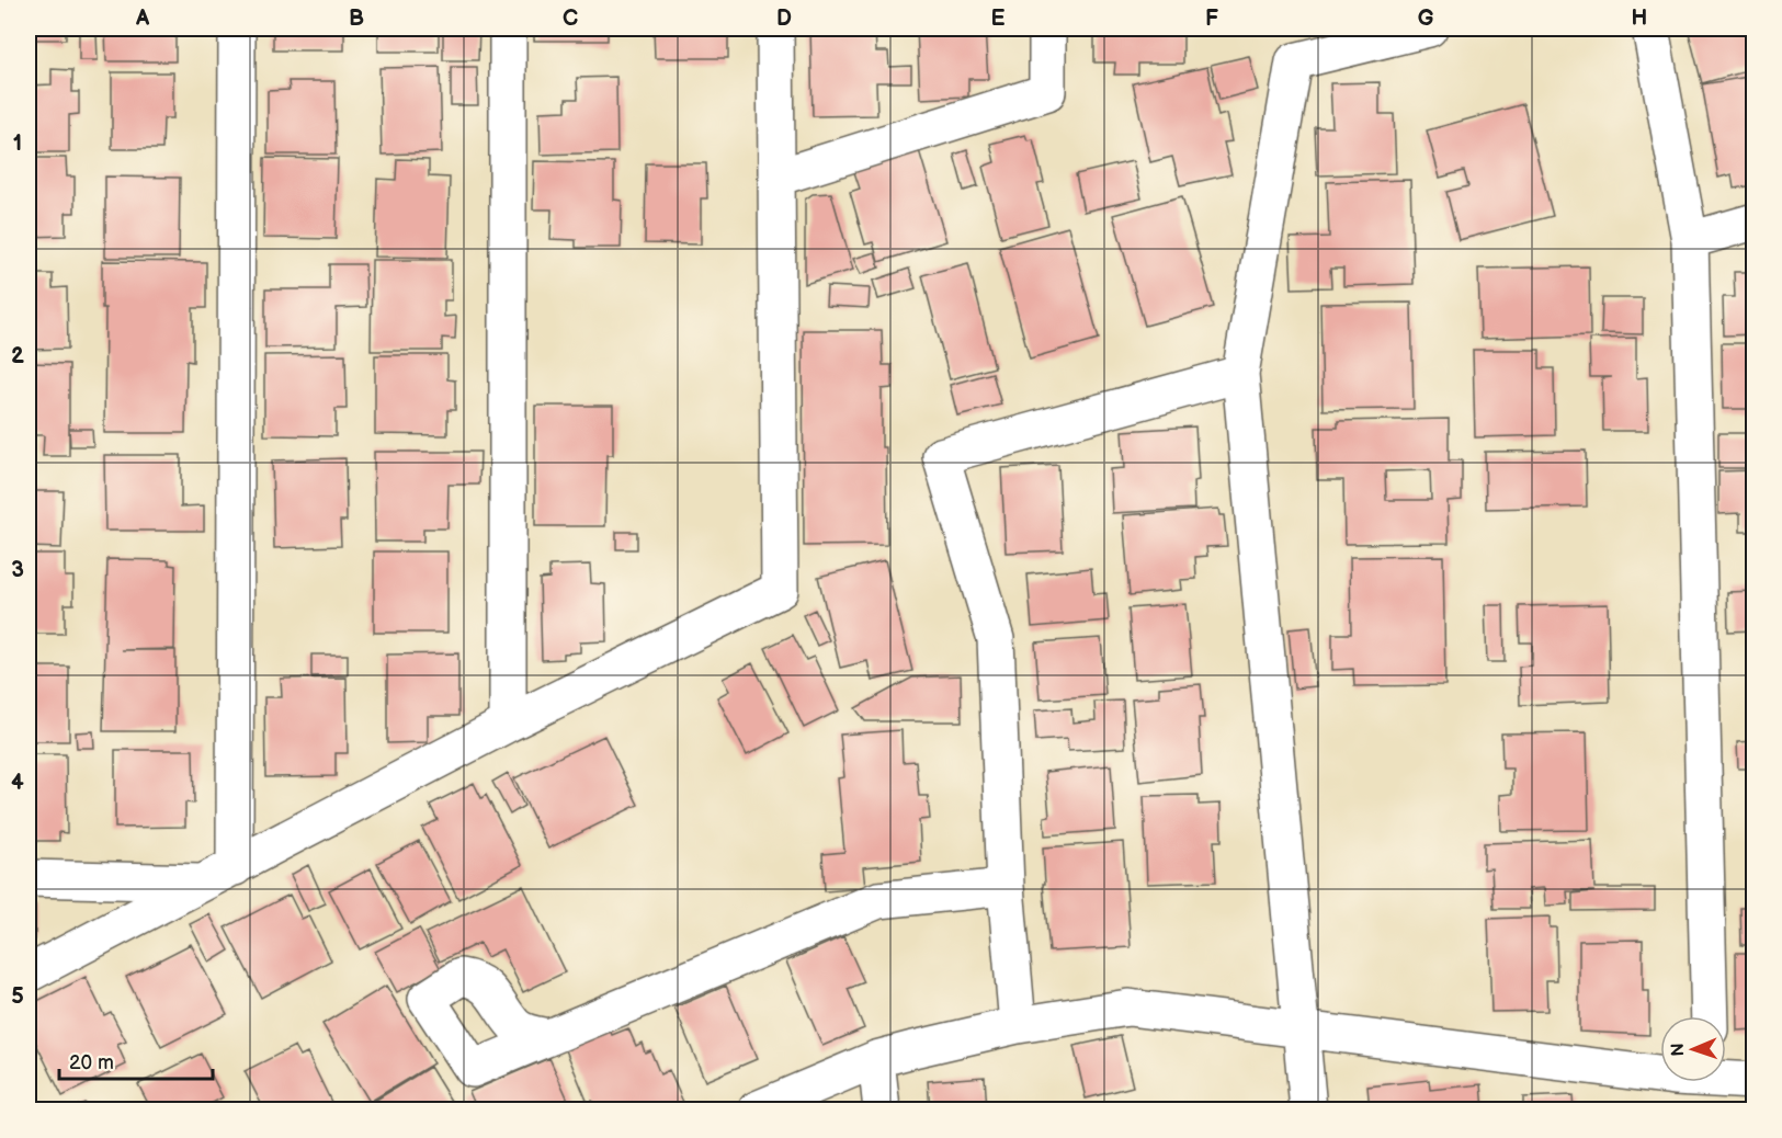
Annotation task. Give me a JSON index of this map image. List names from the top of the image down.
{
  "scale_bar": "20 m",
  "north": "left",
  "grid": {
    "columns": [
      "A",
      "B",
      "C",
      "D",
      "E",
      "F",
      "G",
      "H"
    ],
    "rows": [
      "1",
      "2",
      "3",
      "4",
      "5"
    ]
  }
}
